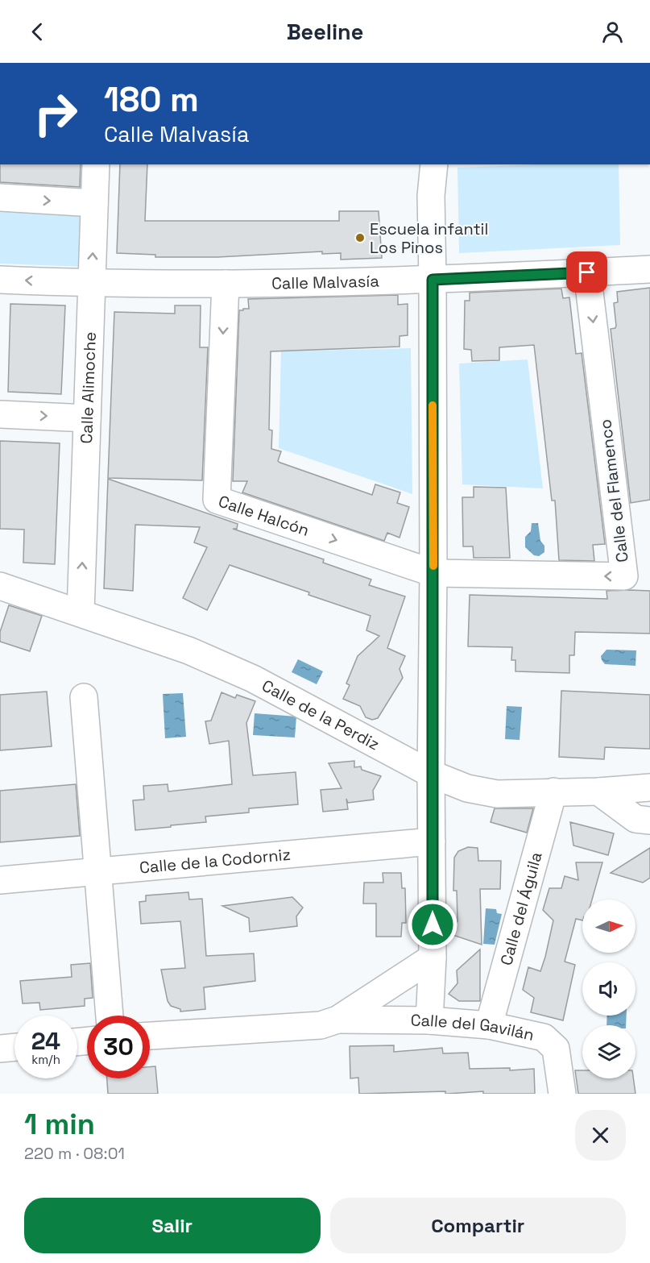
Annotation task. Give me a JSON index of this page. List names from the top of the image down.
{
  "streets": {
    "street": [
      "Calle Malvasía",
      "Calle Alimoche",
      "Calle del Flamenco",
      "Calle Halcón",
      "Calle de la Perdiz",
      "Calle de la Codorniz",
      "Calle del Águila",
      "Calle del Gavilán"
    ]
  },
  "crossings": [
    ["Calle Malvasía", "Calle Alimoche"],
    ["Calle Malvasía", "Calle del Flamenco"],
    ["Calle Malvasía", "Calle Halcón"],
    ["Calle Alimoche", "Calle de la Perdiz"],
    ["Calle del Flamenco", "Calle Halcón"],
    ["Calle de la Perdiz", "Calle del Águila"],
    ["Calle del Águila", "Calle del Gavilán"]
  ],
  "one_way": ["Calle Alimoche", "Calle Halcón"],
  "places": ["Escuela infantil Los Pinos"],
  "north": "right",
  "page": {
    "header": "Beeline",
    "turn": ["180 m", "Calle Malvasía"],
    "speed": "24 km/h",
    "limit": "30",
    "heading": ["1 min", "220 m · 08:01"],
    "buttons": ["Salir", "Compartir"]
  }
}
